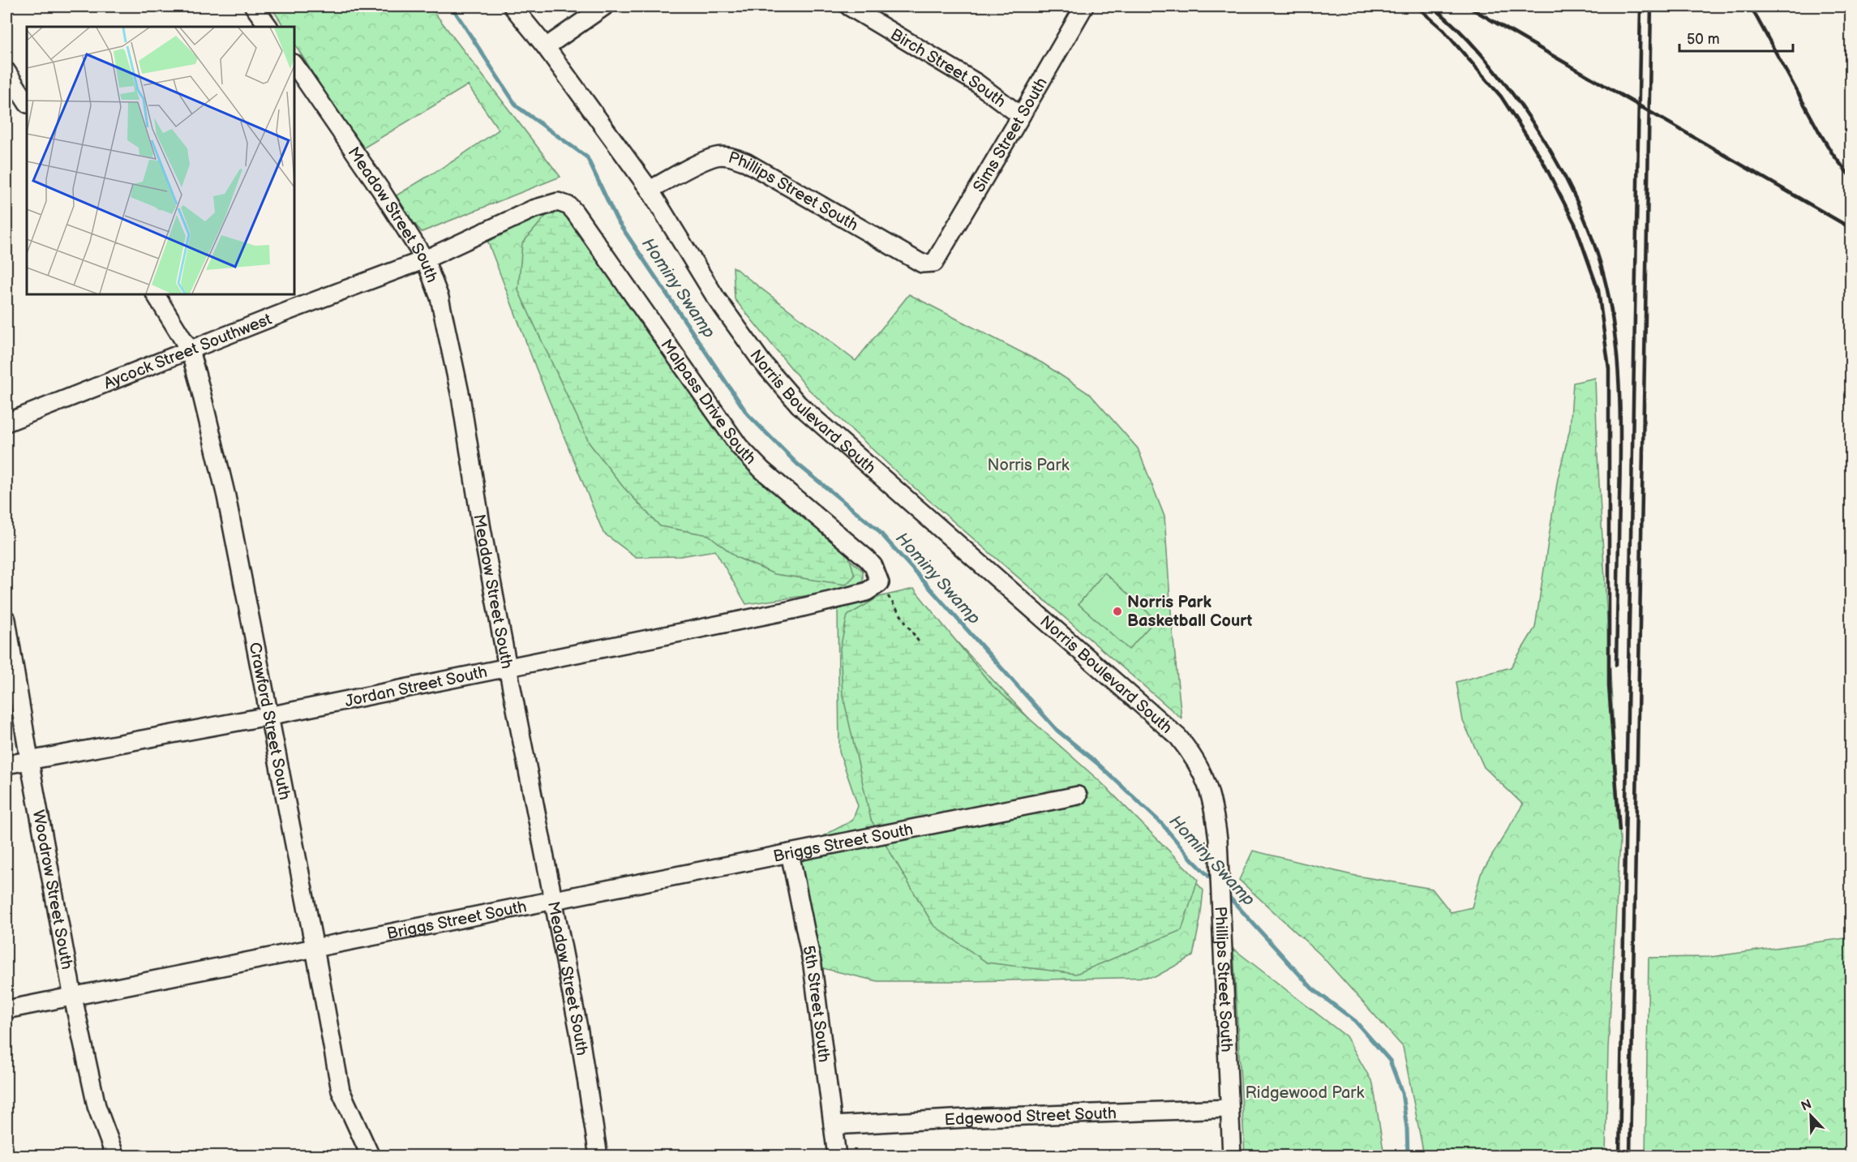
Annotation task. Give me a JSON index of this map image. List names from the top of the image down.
{
  "streets": {
    "street": [
      "Birch Street South",
      "Sims Street South",
      "Phillips Street South",
      "Meadow Street South",
      "Aycock Street Southwest",
      "Malpass Drive South",
      "Norris Boulevard South",
      "Jordan Street South",
      "Crawford Street South",
      "Briggs Street South",
      "Woodrow Street South",
      "5th Street South",
      "Edgewood Street South"
    ]
  },
  "crossings": [
    ["Birch Street South", "Sims Street South"],
    ["Sims Street South", "Phillips Street South"],
    ["Phillips Street South", "Norris Boulevard South"],
    ["Phillips Street South", "Edgewood Street South"],
    ["Meadow Street South", "Aycock Street Southwest"],
    ["Meadow Street South", "Jordan Street South"],
    ["Meadow Street South", "Briggs Street South"],
    ["Aycock Street Southwest", "Malpass Drive South"],
    ["Aycock Street Southwest", "Crawford Street South"],
    ["Malpass Drive South", "Jordan Street South"],
    ["Jordan Street South", "Crawford Street South"],
    ["Jordan Street South", "Woodrow Street South"],
    ["Crawford Street South", "Briggs Street South"],
    ["Briggs Street South", "Woodrow Street South"],
    ["Briggs Street South", "5th Street South"],
    ["5th Street South", "Edgewood Street South"]
  ],
  "water": ["Hominy Swamp"],
  "parks": ["Norris Park", "Ridgewood Park"],
  "places": ["Norris Park Basketball Court"],
  "scale_bar": "50 m",
  "north": "top left"
}
